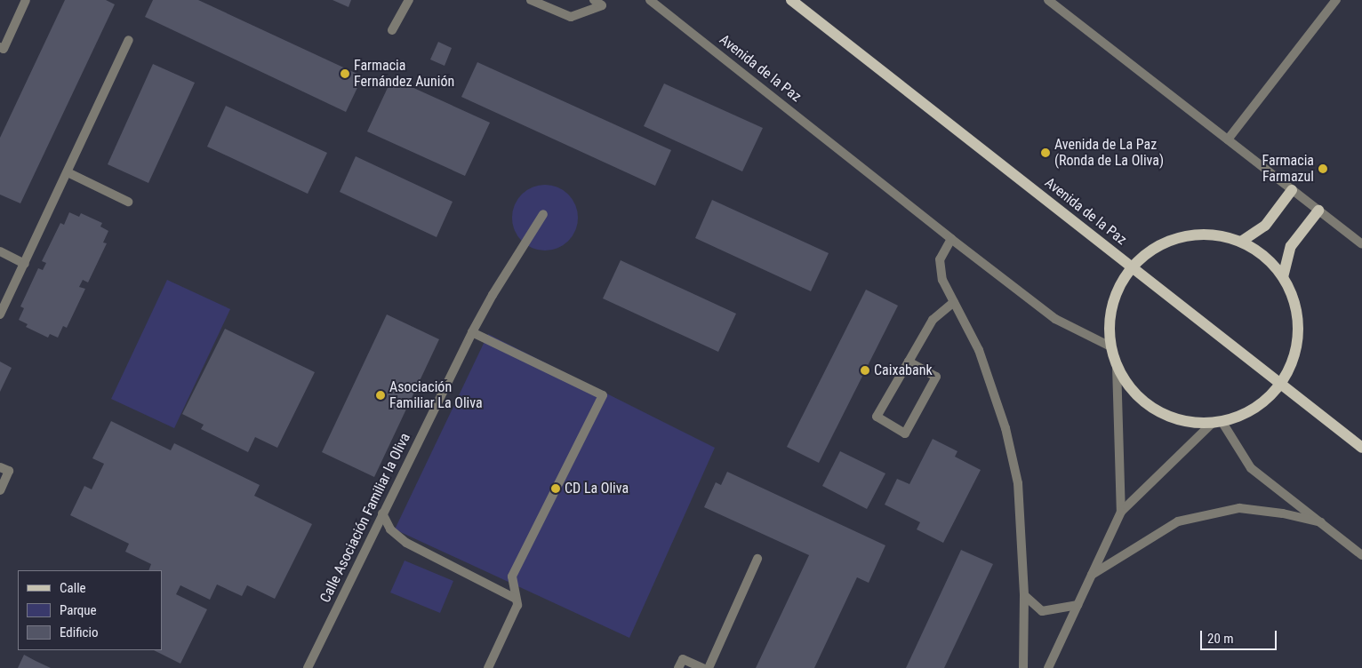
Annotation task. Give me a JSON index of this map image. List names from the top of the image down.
{
  "streets": {
    "main road": ["Avenida de la Paz"],
    "street": ["Calle Asociación Familiar la Oliva"]
  },
  "places": [
    "Farmacia Fernández Aunión",
    "Avenida de La Paz (Ronda de La Oliva)",
    "Farmacia Farmazul",
    "Caixabank",
    "Asociación Familiar La Oliva",
    "CD La Oliva"
  ],
  "legend": ["Calle", "Parque", "Edificio"],
  "scale_bar": "20 m"
}
